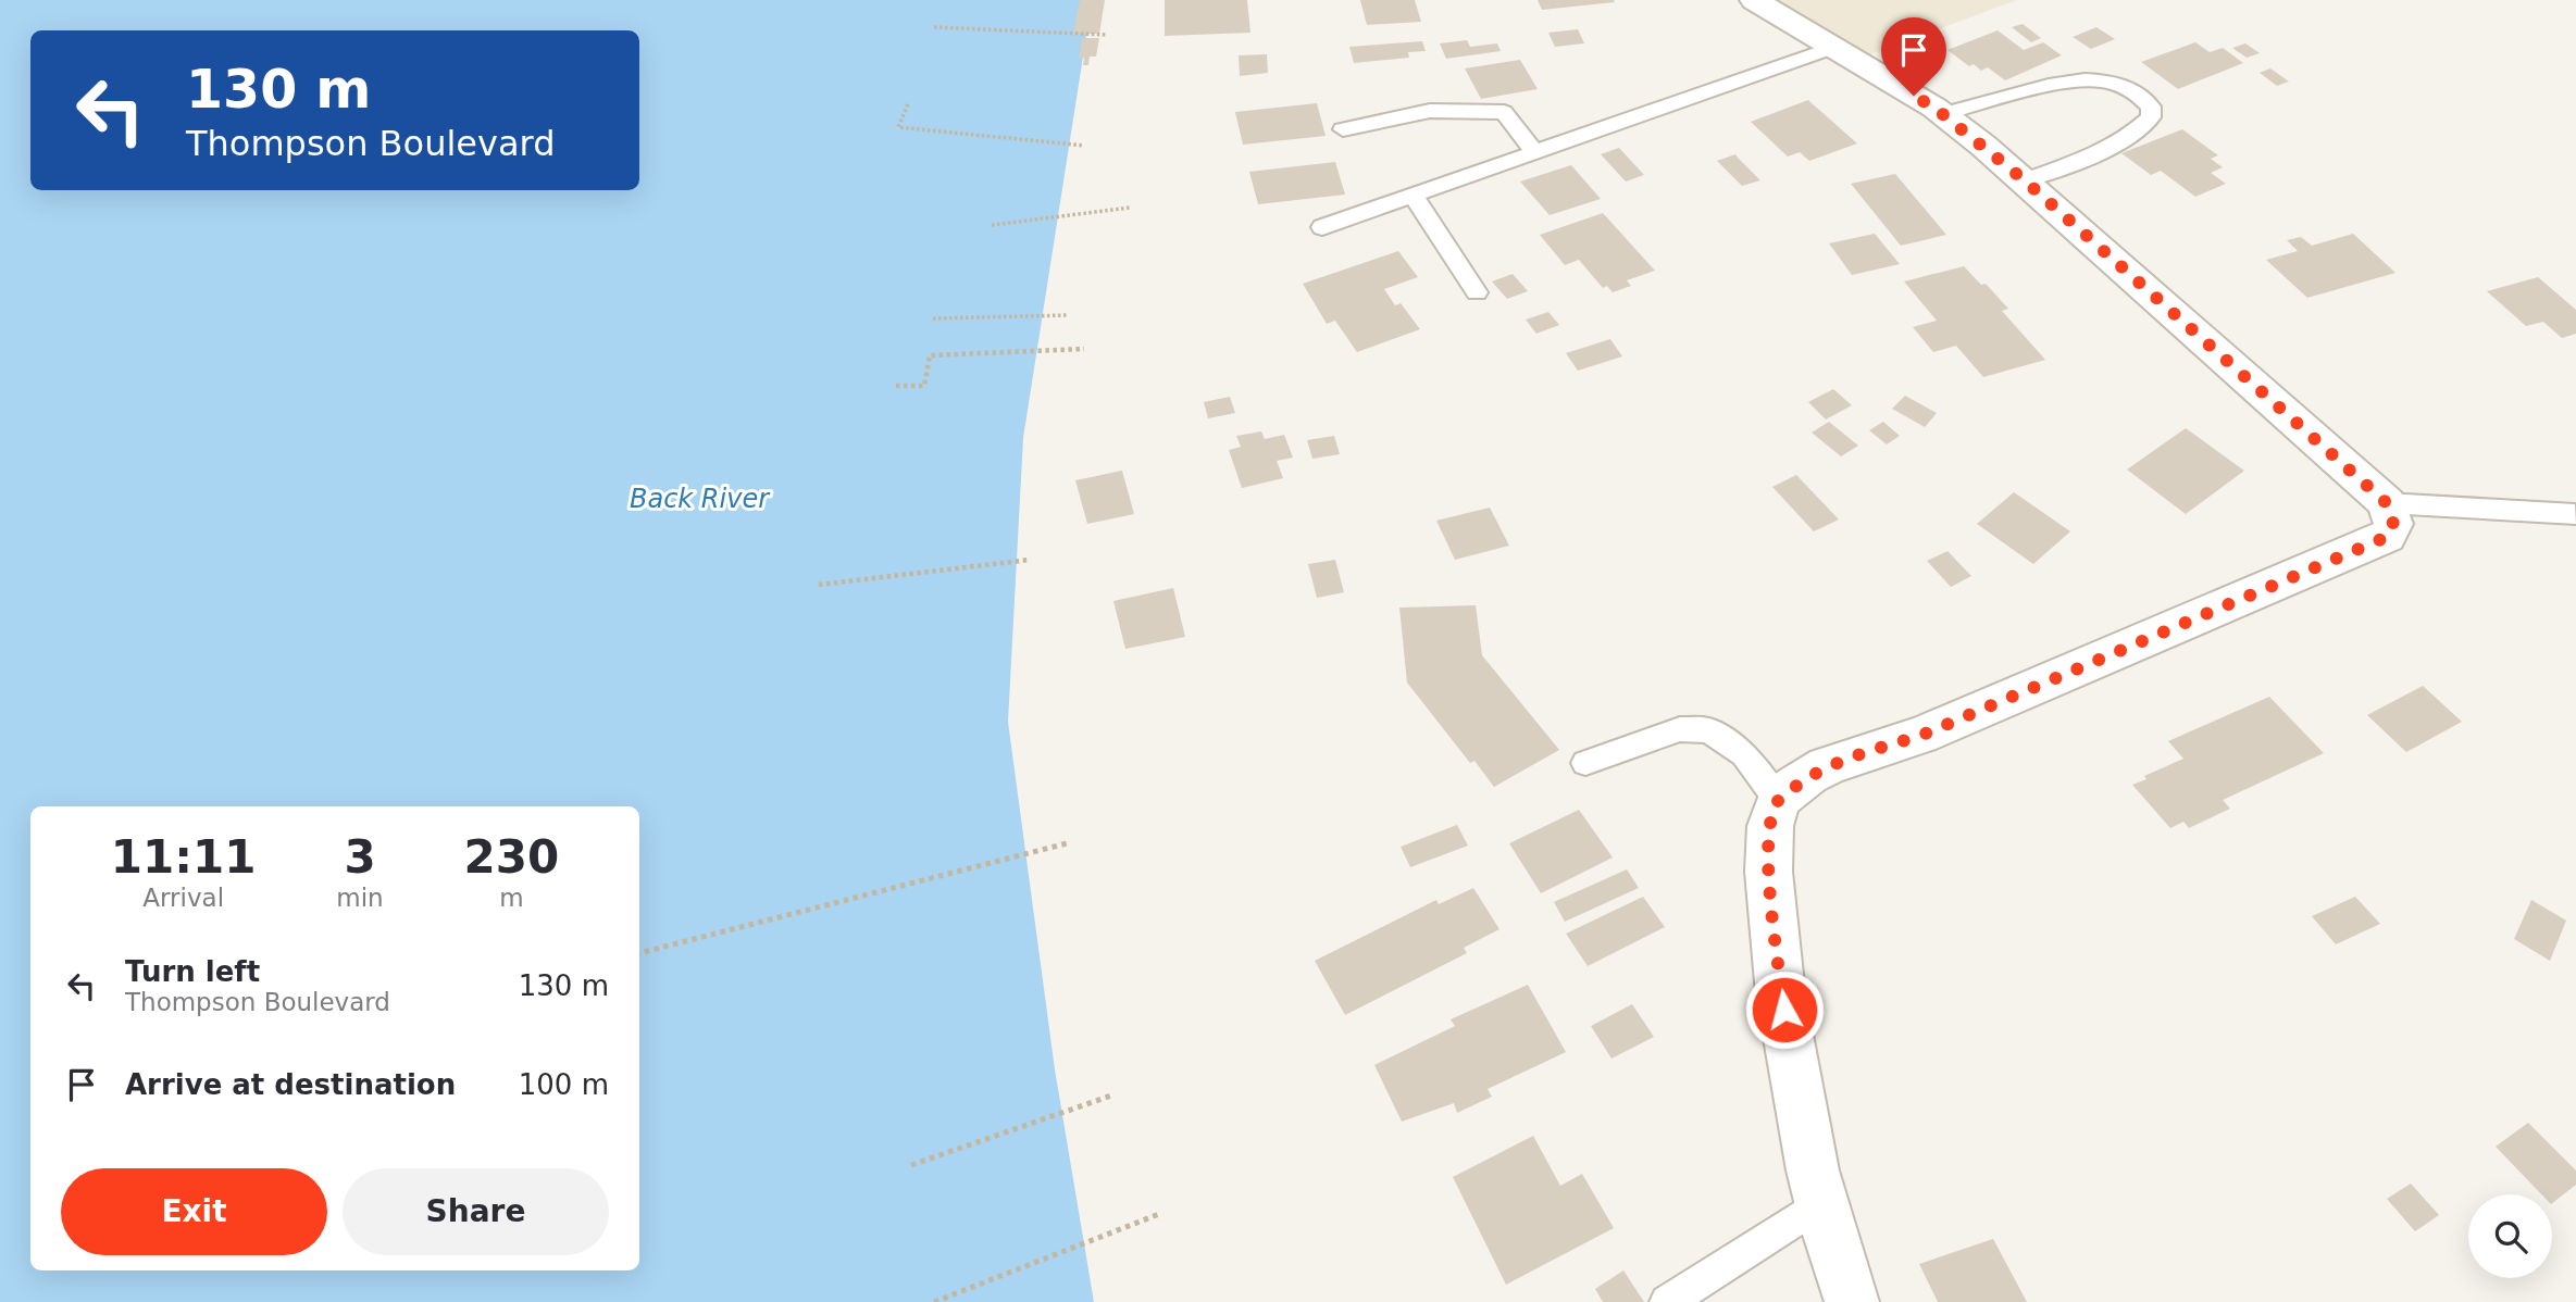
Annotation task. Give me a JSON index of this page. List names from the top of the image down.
{
  "water": ["Back River"],
  "page": {
    "turn": ["130 m", "Thompson Boulevard"],
    "eta": [
      "11:11",
      "Arrival",
      "3",
      "min",
      "230",
      "m"
    ],
    "list": [
      {
        "name": "Turn left",
        "note": "Thompson Boulevard",
        "value": "130 m"
      },
      {
        "name": "Arrive at destination",
        "value": "100 m"
      }
    ],
    "buttons": ["Exit", "Share"]
  }
}
